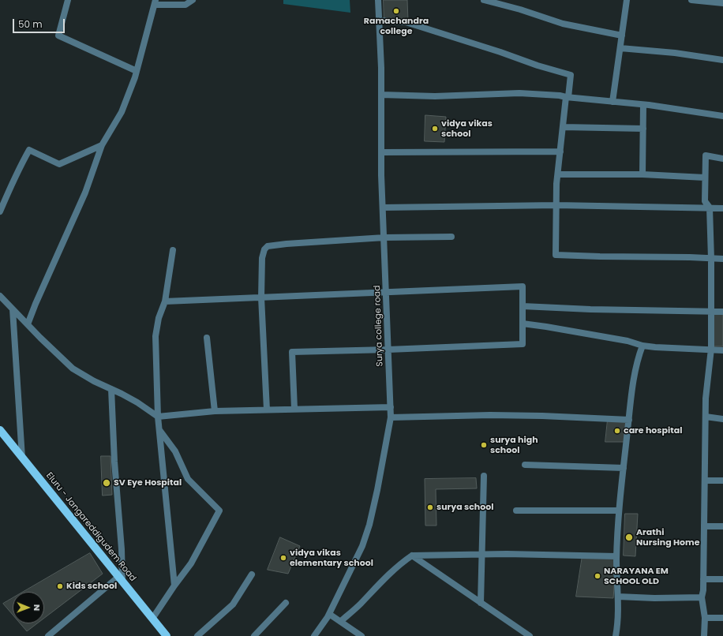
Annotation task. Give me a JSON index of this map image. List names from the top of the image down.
{
  "streets": {
    "main road": ["Eluru - Jangareddigudem Road"],
    "street": ["Surya college road"]
  },
  "places": [
    "Ramachandra college",
    "vidya vikas school",
    "care hospital",
    "surya high school",
    "SV Eye Hospital",
    "surya school",
    "Arathi Nursing Home",
    "vidya vikas elementary school",
    "NARAYANA EM SCHOOL OLD",
    "Kids school"
  ],
  "scale_bar": "50 m",
  "north": "right"
}
